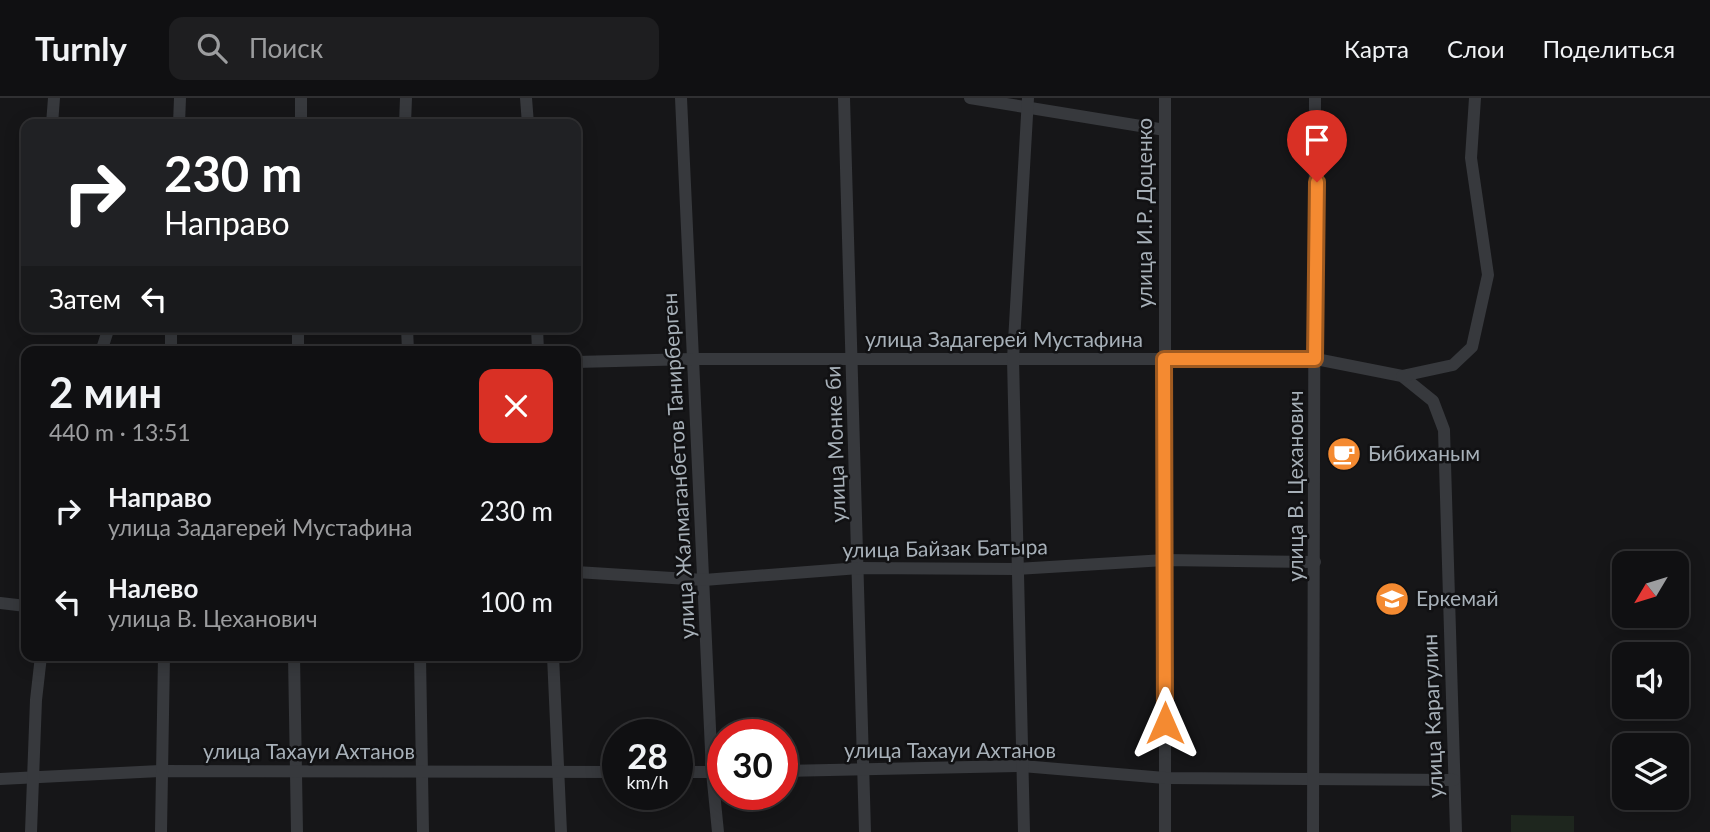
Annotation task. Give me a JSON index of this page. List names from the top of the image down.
{
  "streets": {
    "street": [
      "улица И.Р. Доценко",
      "улица Задагерей Мустафина",
      "улица Монке би",
      "улица Жалмаганбетов Танирберген",
      "улица В. Цеханович",
      "улица Байзак Батыра",
      "улица Карагулин",
      "улица Тахауи Ахтанов"
    ]
  },
  "crossings": [
    ["улица И.Р. Доценко", "улица Задагерей Мустафина"],
    ["улица И.Р. Доценко", "улица Байзак Батыра"],
    ["улица И.Р. Доценко", "улица Тахауи Ахтанов"],
    ["улица Задагерей Мустафина", "улица Монке би"],
    ["улица Задагерей Мустафина", "улица Жалмаганбетов Танирберген"],
    ["улица Задагерей Мустафина", "улица В. Цеханович"],
    ["улица Задагерей Мустафина", "улица Карагулин"],
    ["улица Монке би", "улица Байзак Батыра"],
    ["улица Монке би", "улица Тахауи Ахтанов"],
    ["улица Жалмаганбетов Танирберген", "улица Байзак Батыра"],
    ["улица В. Цеханович", "улица Байзак Батыра"],
    ["улица В. Цеханович", "улица Тахауи Ахтанов"],
    ["улица Карагулин", "улица Тахауи Ахтанов"]
  ],
  "places": {
    "cafe": ["Бибиханым"],
    "school or university": ["Еркемай"]
  },
  "north": "bottom left",
  "page": {
    "header": "Turnly",
    "search": "Поиск",
    "nav": ["Карта", "Слои", "Поделиться"],
    "turn": ["230 m", "Направо"],
    "then": "Затем",
    "heading": ["2 мин", "440 m · 13:51"],
    "list": [
      {
        "name": "Направо",
        "note": "улица Задагерей Мустафина",
        "value": "230 m"
      },
      {
        "name": "Налево",
        "note": "улица В. Цеханович",
        "value": "100 m"
      }
    ],
    "speed": "28 km/h",
    "limit": "30"
  }
}
